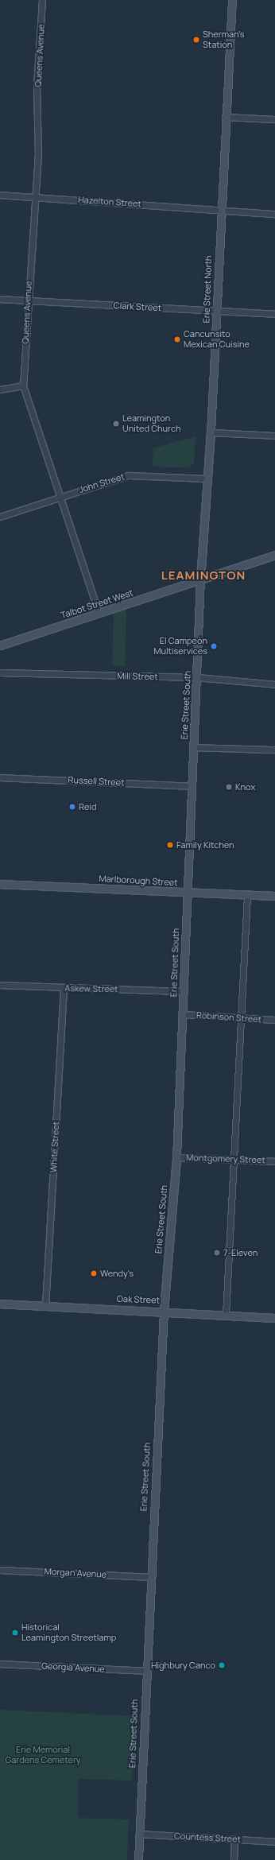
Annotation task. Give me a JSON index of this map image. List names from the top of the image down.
{
  "streets": {
    "main road": [
      "Erie Street North",
      "Talbot Street West",
      "Erie Street South",
      "Marlborough Street",
      "Oak Street"
    ],
    "street": [
      "Queens Avenue",
      "Hazelton Street",
      "Clark Street",
      "John Street",
      "Mill Street",
      "Russell Street",
      "Askew Street",
      "Robinson Street",
      "White Street",
      "Montgomery Street",
      "Morgan Avenue",
      "Georgia Avenue",
      "Countess Street"
    ]
  },
  "crossings": [
    ["Queens Avenue", "Hazelton Street"],
    ["Queens Avenue", "Clark Street"],
    ["Queens Avenue", "John Street"],
    ["Queens Avenue", "Talbot Street West"],
    ["Hazelton Street", "Erie Street North"],
    ["Erie Street North", "Clark Street"],
    ["Erie Street North", "John Street"],
    ["Erie Street North", "Talbot Street West"],
    ["Erie Street North", "Erie Street South"],
    ["Talbot Street West", "Erie Street South"],
    ["Mill Street", "Erie Street South"],
    ["Erie Street South", "Russell Street"],
    ["Erie Street South", "Marlborough Street"],
    ["Erie Street South", "Askew Street"],
    ["Erie Street South", "Robinson Street"],
    ["Erie Street South", "Montgomery Street"],
    ["Erie Street South", "Oak Street"],
    ["Erie Street South", "Morgan Avenue"],
    ["Erie Street South", "Georgia Avenue"],
    ["Erie Street South", "Countess Street"],
    ["Askew Street", "White Street"],
    ["White Street", "Oak Street"]
  ],
  "districts": ["LEAMINGTON"],
  "parks": ["Erie Memorial Gardens Cemetery"],
  "places": [
    "Sherman's Station",
    "Cancunsito Mexican Cuisine",
    "Leamington United Church",
    "El Campeón Multiservices",
    "Knox",
    "Reid",
    "Family Kitchen",
    "7-Eleven",
    "Wendy's",
    "Historical Leamington Streetlamp",
    "Highbury Canco"
  ]
}
